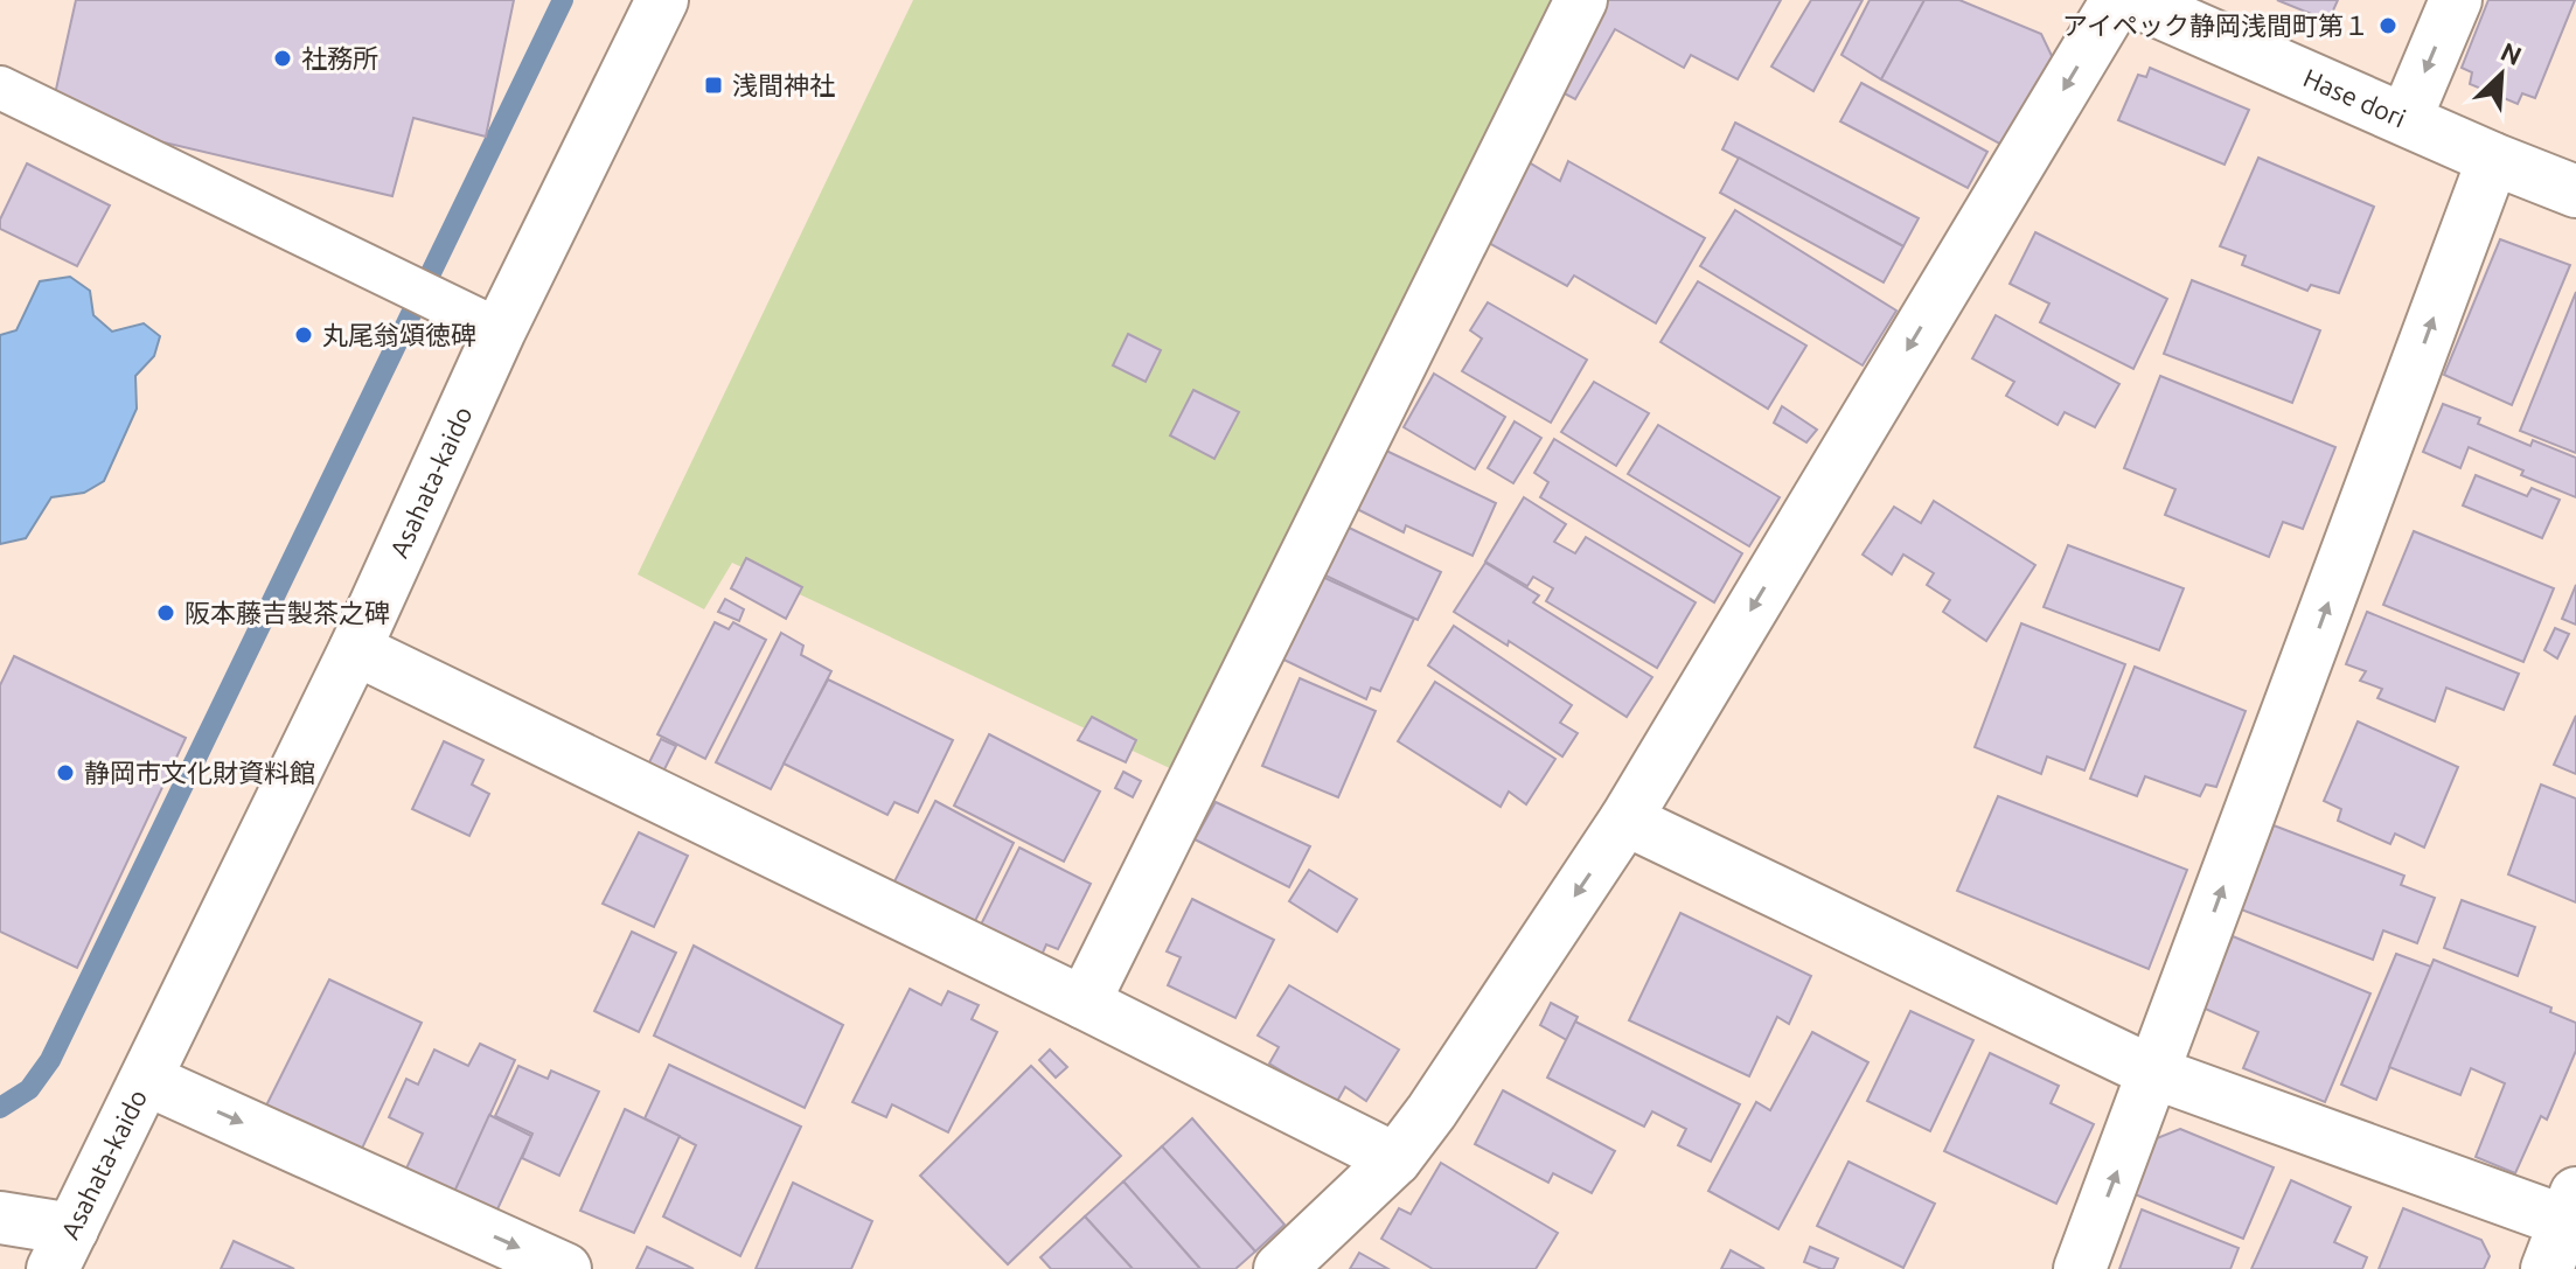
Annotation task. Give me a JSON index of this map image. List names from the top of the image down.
{
  "streets": {
    "street": ["Hase dori", "Asahata-kaido"]
  },
  "places": {
    "other": [
      "アイペック静岡浅間町第１",
      "社務所",
      "丸尾翁頌徳碑",
      "阪本藤吉製茶之碑",
      "静岡市文化財資料館"
    ],
    "transit": ["浅間神社"]
  },
  "north": "top right"
}
